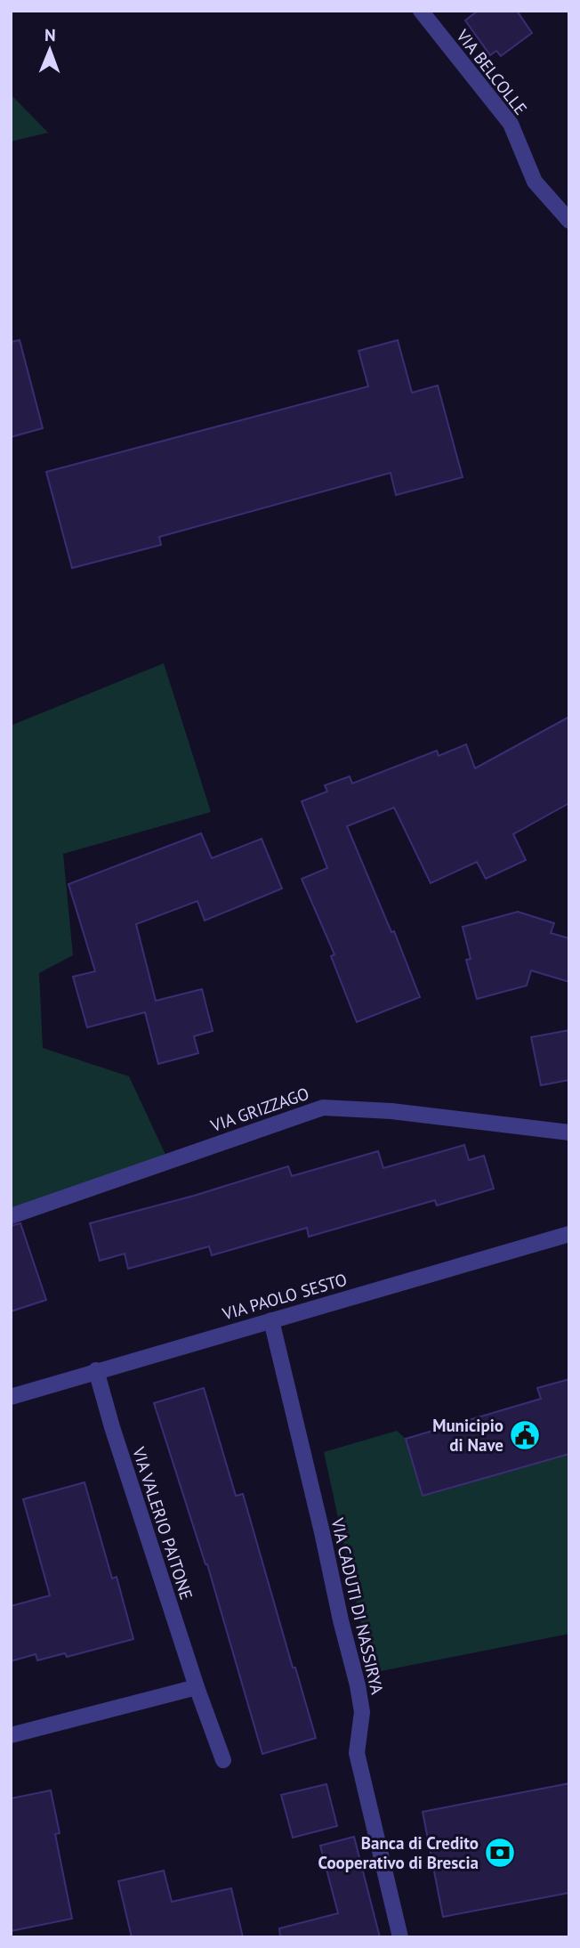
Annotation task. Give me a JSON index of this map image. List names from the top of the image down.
{
  "streets": {
    "street": [
      "VIA BELCOLLE",
      "VIA GRIZZAGO",
      "VIA PAOLO SESTO",
      "VIA VALERIO PAITONE",
      "VIA CADUTI DI NASSIRYA"
    ]
  },
  "crossings": [
    ["VIA PAOLO SESTO", "VIA VALERIO PAITONE"],
    ["VIA PAOLO SESTO", "VIA CADUTI DI NASSIRYA"]
  ],
  "places": {
    "public building": ["Municipio di Nave"],
    "bank": ["Banca di Credito Cooperativo di Brescia"]
  },
  "north": "top"
}
